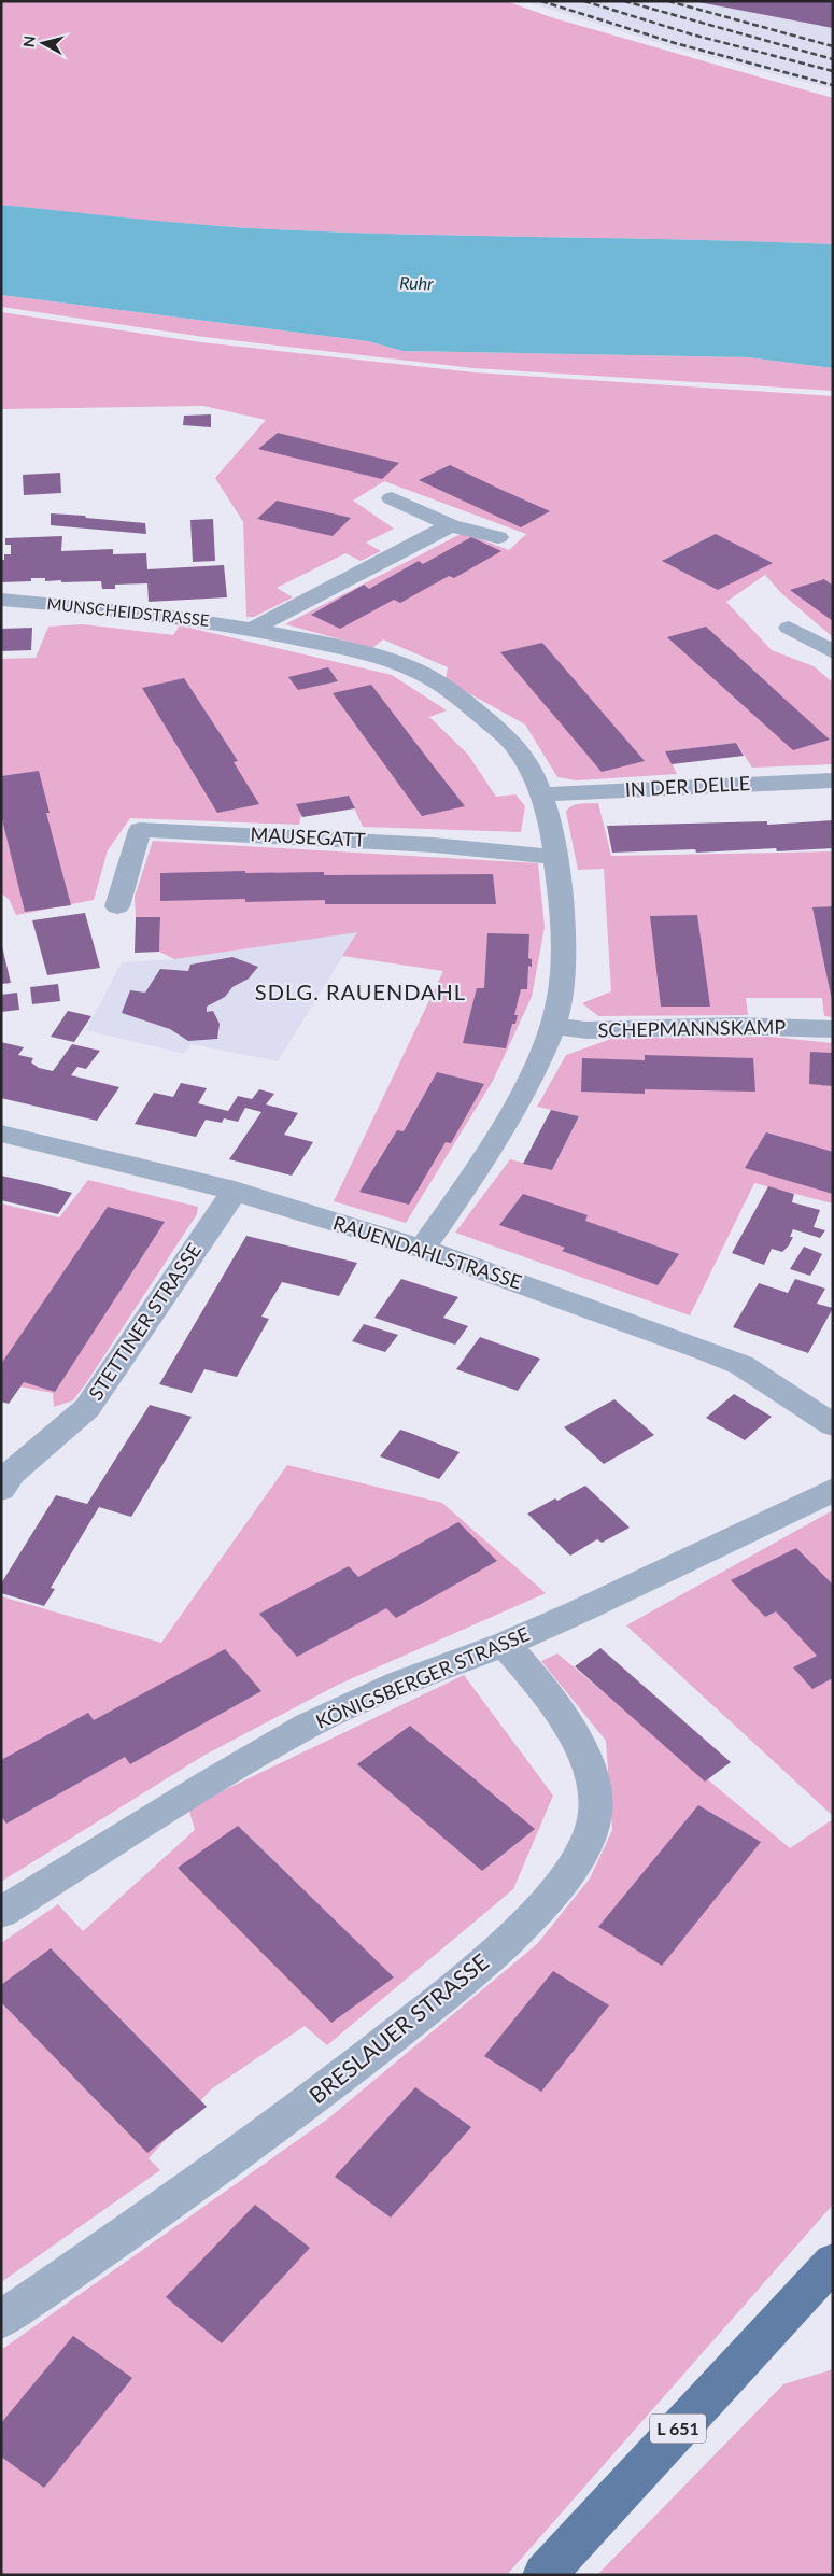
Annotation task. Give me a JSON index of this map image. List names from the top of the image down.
{
  "streets": {
    "main road": ["L 651"],
    "street": [
      "MUNSCHEIDSTRASSE",
      "IN DER DELLE",
      "MAUSEGATT",
      "SCHEPMANNSKAMP",
      "RAUENDAHLSTRASSE",
      "STETTINER STRASSE",
      "KÖNIGSBERGER STRASSE",
      "BRESLAUER STRASSE"
    ]
  },
  "crossings": [
    ["MUNSCHEIDSTRASSE", "IN DER DELLE"],
    ["MUNSCHEIDSTRASSE", "MAUSEGATT"],
    ["MUNSCHEIDSTRASSE", "SCHEPMANNSKAMP"],
    ["MUNSCHEIDSTRASSE", "RAUENDAHLSTRASSE"],
    ["RAUENDAHLSTRASSE", "STETTINER STRASSE"],
    ["KÖNIGSBERGER STRASSE", "BRESLAUER STRASSE"]
  ],
  "districts": ["SDLG. RAUENDAHL"],
  "water": ["Ruhr"],
  "north": "left"
}
